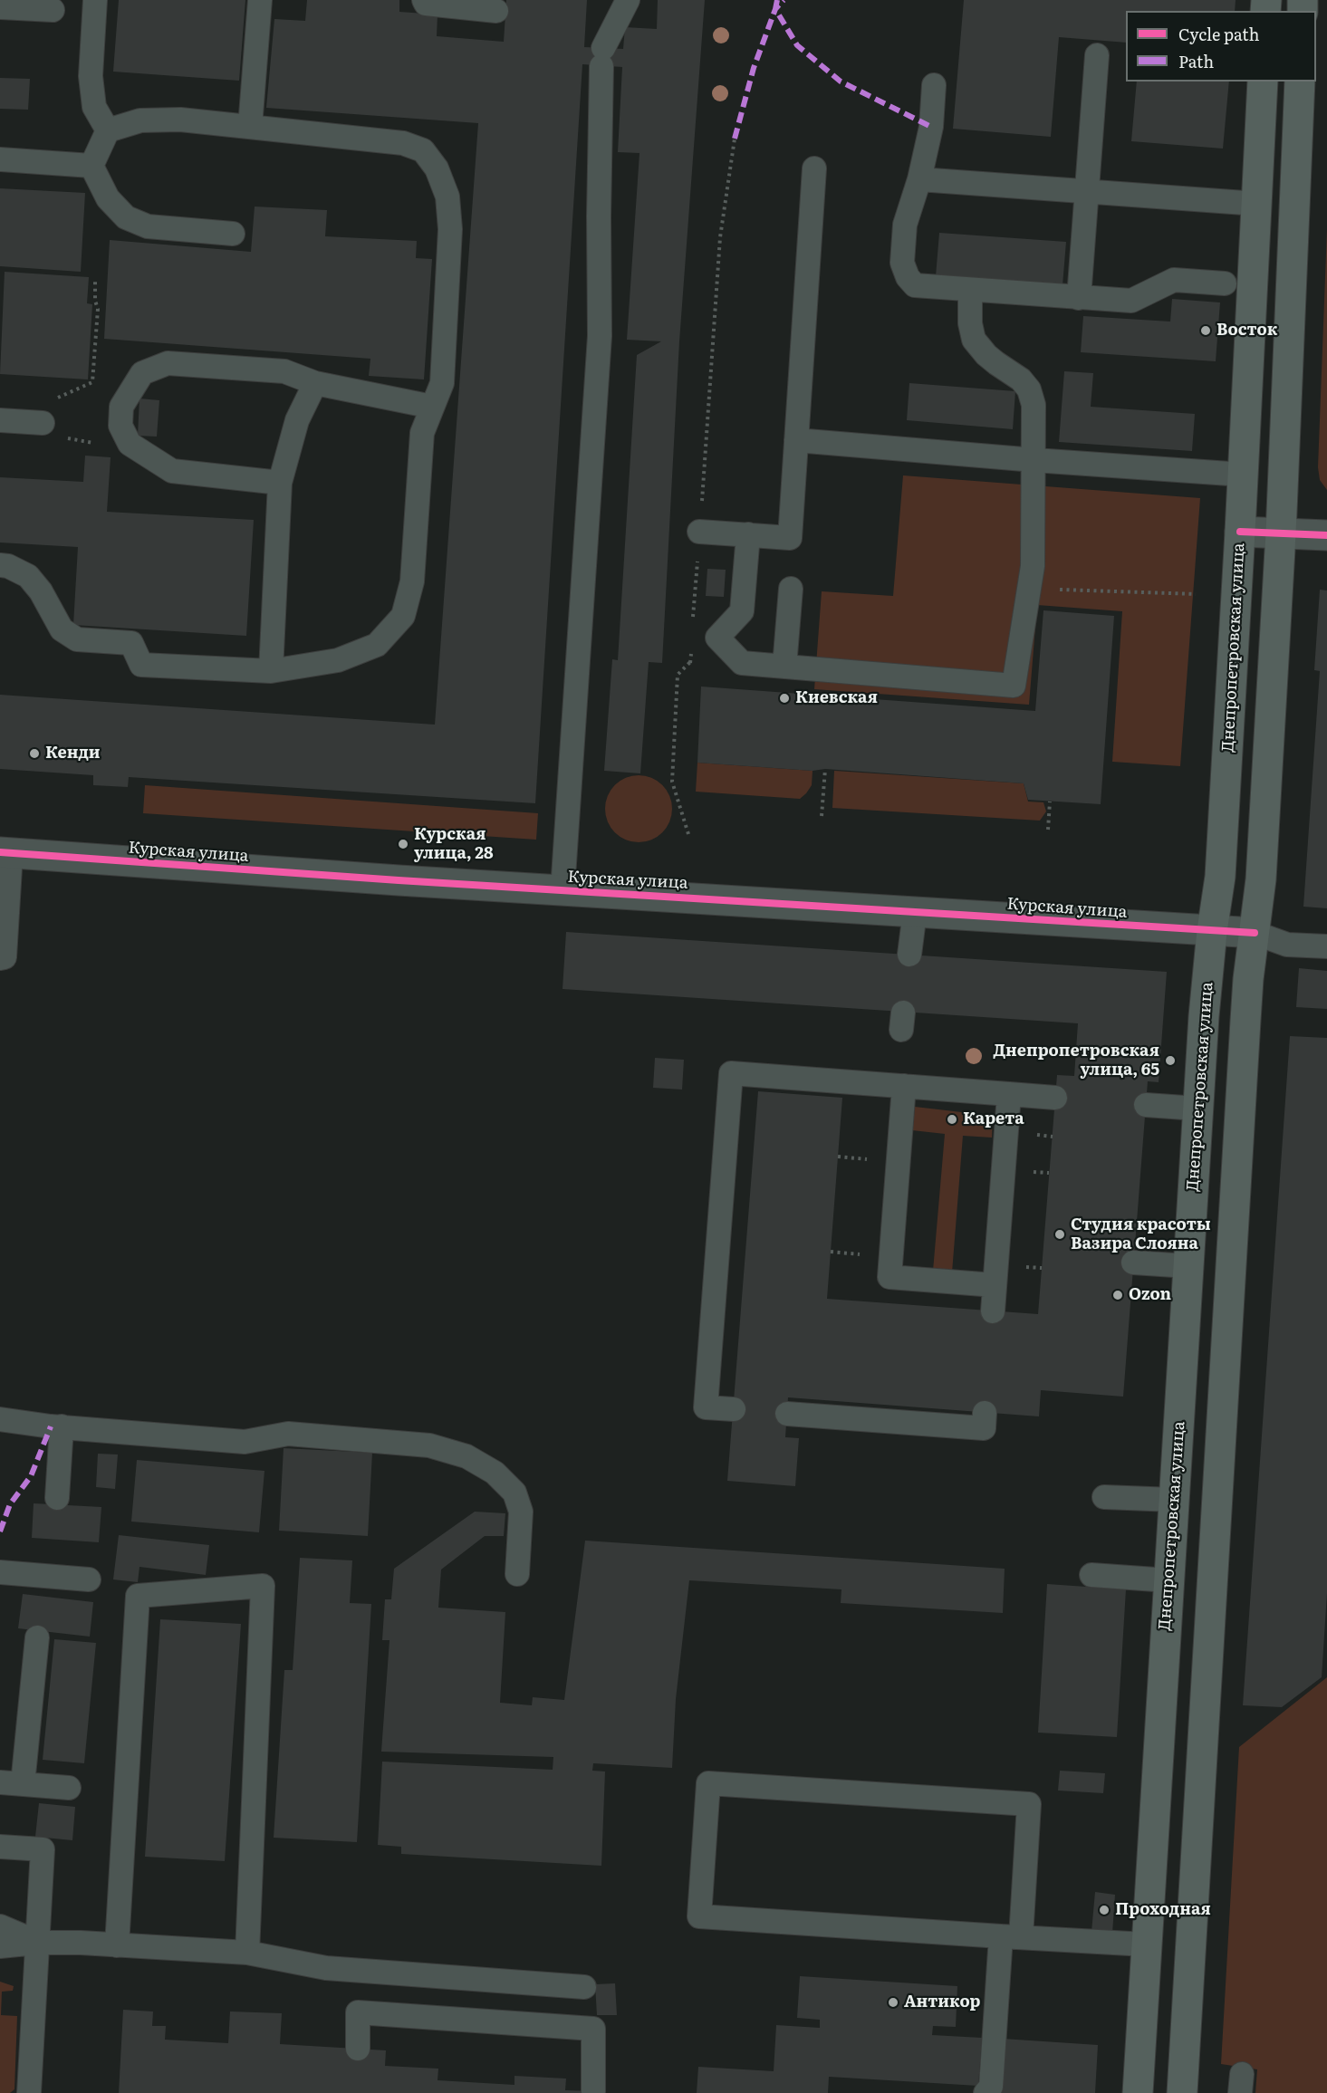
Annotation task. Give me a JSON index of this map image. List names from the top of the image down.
{
  "streets": {
    "main road": ["Днепропетровская улица"],
    "street": ["Курская улица"]
  },
  "crossings": [
    ["Днепропетровская улица", "Курская улица"]
  ],
  "places": [
    "Восток",
    "Киевская",
    "Кенди",
    "Курская улица, 28",
    "Днепропетровская улица, 65",
    "Карета",
    "Студия красоты Вазира Слояна",
    "Ozon",
    "Проходная",
    "Антикор"
  ],
  "legend": ["Cycle path", "Path"]
}
